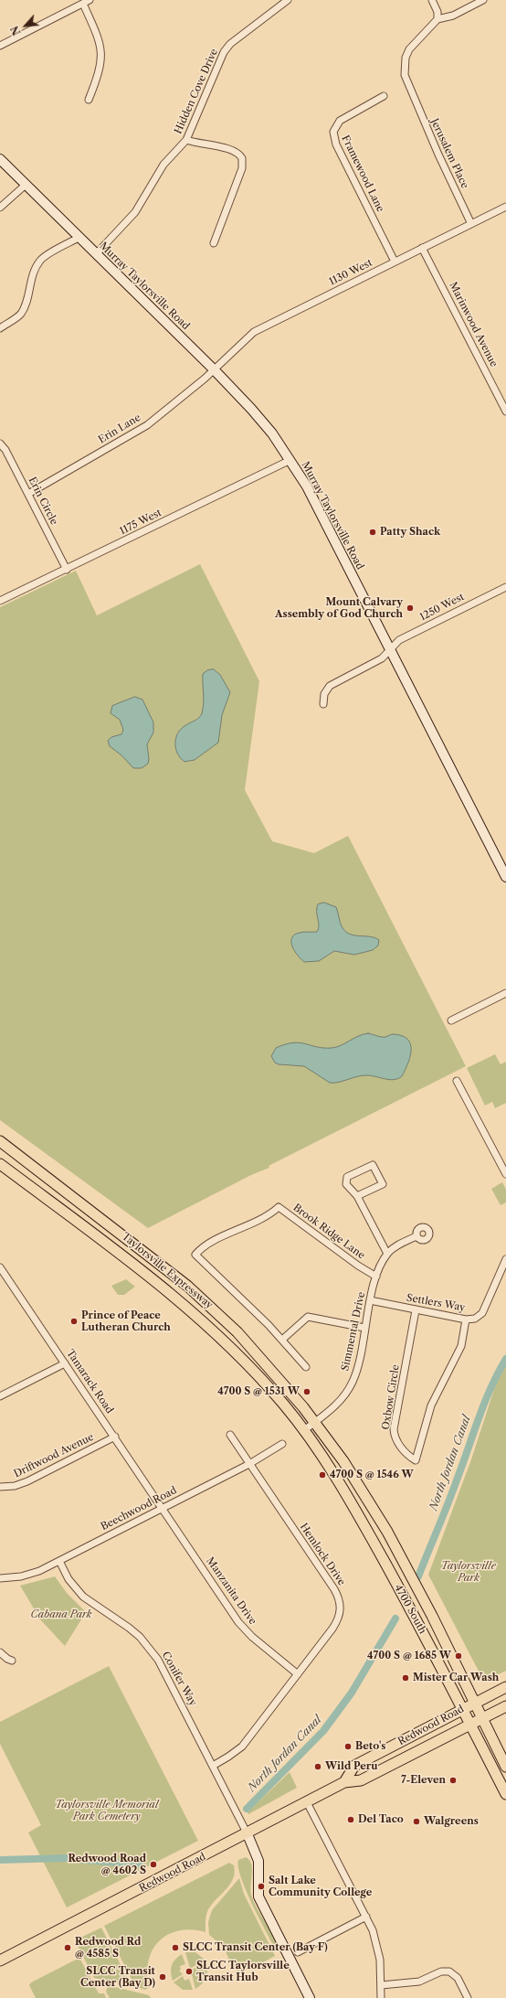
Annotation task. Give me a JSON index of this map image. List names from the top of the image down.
{
  "streets": {
    "main road": ["Taylorsville Expressway", "4700 South", "Redwood Road"],
    "street": [
      "Hidden Cove Drive",
      "Jerusalem Place",
      "Framewood Lane",
      "1130 West",
      "Murray Taylorsville Road",
      "Marinwood Avenue",
      "Erin Lane",
      "Erin Circle",
      "1175 West",
      "1250 West",
      "Brook Ridge Lane",
      "Settlers Way",
      "Simmental Drive",
      "Tamarack Road",
      "Oxbow Circle",
      "Driftwood Avenue",
      "Beechwood Road",
      "Hemlock Drive",
      "Manzanita Drive",
      "Conifer Way"
    ]
  },
  "crossings": [
    ["Hidden Cove Drive", "Murray Taylorsville Road"],
    ["Jerusalem Place", "1130 West"],
    ["Framewood Lane", "1130 West"],
    ["1130 West", "Murray Taylorsville Road"],
    ["1130 West", "Marinwood Avenue"],
    ["1130 West", "Erin Lane"],
    ["Murray Taylorsville Road", "Erin Lane"],
    ["Murray Taylorsville Road", "1175 West"],
    ["Murray Taylorsville Road", "1250 West"],
    ["Erin Lane", "Erin Circle"],
    ["Erin Circle", "1175 West"],
    ["Brook Ridge Lane", "Simmental Drive"],
    ["Taylorsville Expressway", "Simmental Drive"],
    ["Taylorsville Expressway", "4700 South"],
    ["Settlers Way", "Simmental Drive"],
    ["Settlers Way", "Oxbow Circle"],
    ["Simmental Drive", "4700 South"],
    ["Tamarack Road", "Driftwood Avenue"],
    ["Tamarack Road", "Beechwood Road"],
    ["Tamarack Road", "Manzanita Drive"],
    ["Beechwood Road", "Hemlock Drive"],
    ["Beechwood Road", "Manzanita Drive"],
    ["Beechwood Road", "Conifer Way"],
    ["Hemlock Drive", "Manzanita Drive"],
    ["Hemlock Drive", "Conifer Way"],
    ["4700 South", "Redwood Road"],
    ["Conifer Way", "Redwood Road"]
  ],
  "water": ["North Jordan Canal"],
  "parks": ["Taylorsville Park", "Cabana Park", "Taylorsville Memorial Park Cemetery"],
  "places": [
    "Patty Shack",
    "Mount Calvary Assembly of God Church",
    "Prince of Peace Lutheran Church",
    "4700 S @ 1531 W",
    "4700 S @ 1546 W",
    "4700 S @ 1685 W",
    "Mister Car Wash",
    "Beto's",
    "Wild Peru",
    "7-Eleven",
    "Del Taco",
    "Walgreens",
    "Redwood Road @ 4602 S",
    "Salt Lake Community College",
    "Redwood Rd @ 4585 S",
    "SLCC Transit Center (Bay F)",
    "SLCC Taylorsville Transit Hub",
    "SLCC Transit Center (Bay D)"
  ],
  "north": "bottom left"
}
